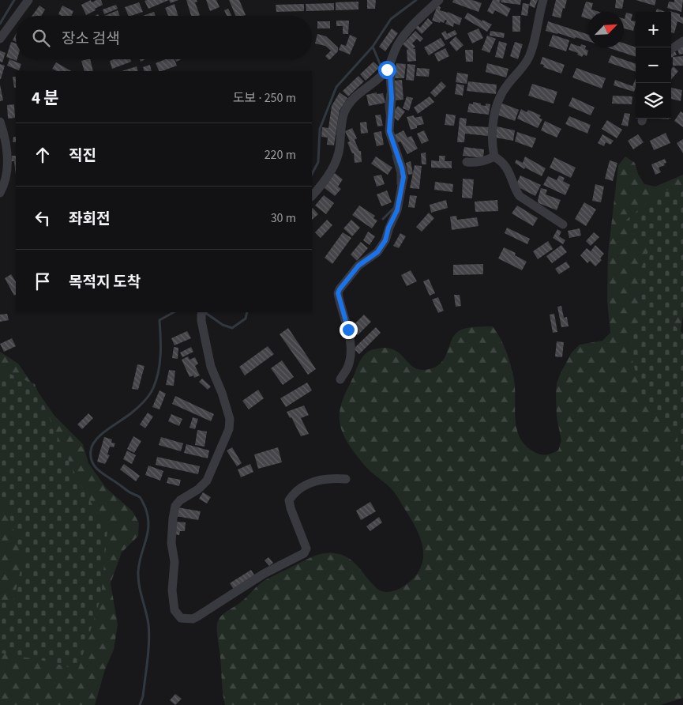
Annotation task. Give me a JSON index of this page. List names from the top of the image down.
{
  "north": "top right",
  "page": {
    "map_buttons": ["+", "−"],
    "search": "장소 검색",
    "heading": ["4 분", "도보 · 250 m"],
    "list": [
      ["직진", "220 m"],
      ["좌회전", "30 m"],
      "목적지 도착"
    ]
  }
}
